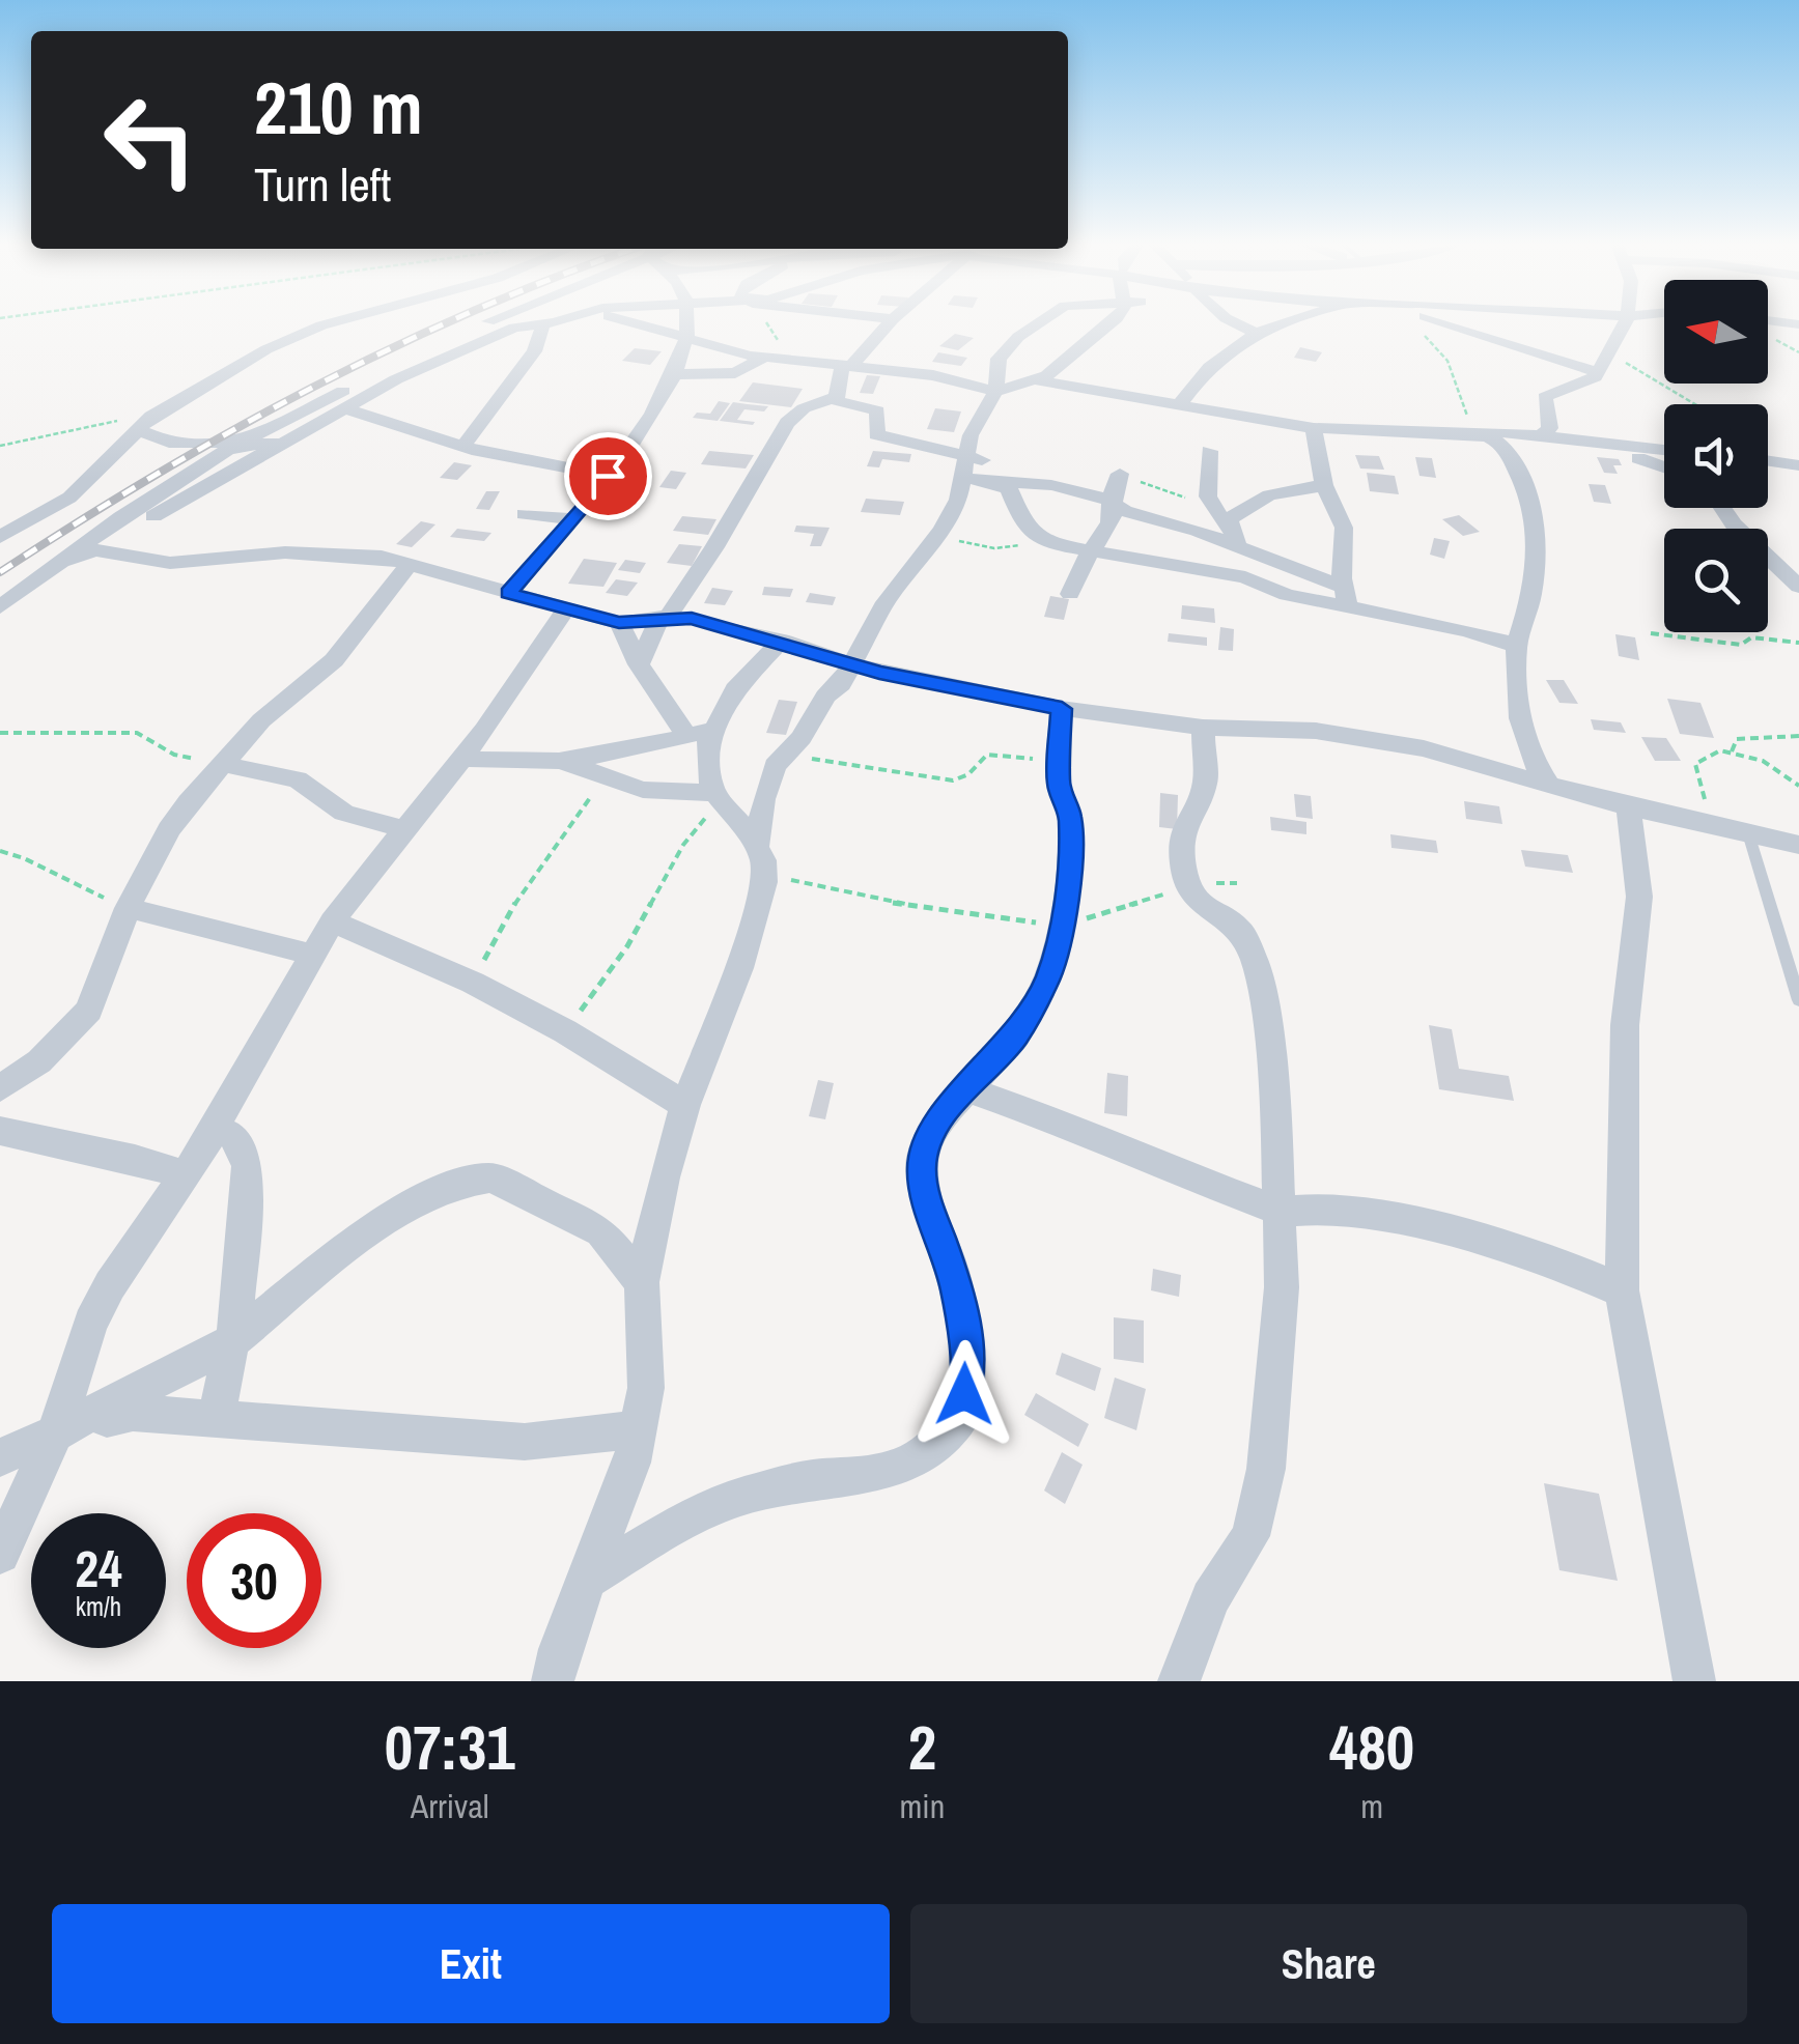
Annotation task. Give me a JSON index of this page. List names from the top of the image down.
{
  "north": "left",
  "page": {
    "turn": ["210 m", "Turn left"],
    "speed": "24 km/h",
    "limit": "30",
    "eta": [
      "07:31",
      "Arrival",
      "2",
      "min",
      "480",
      "m"
    ],
    "buttons": ["Exit", "Share"]
  }
}
